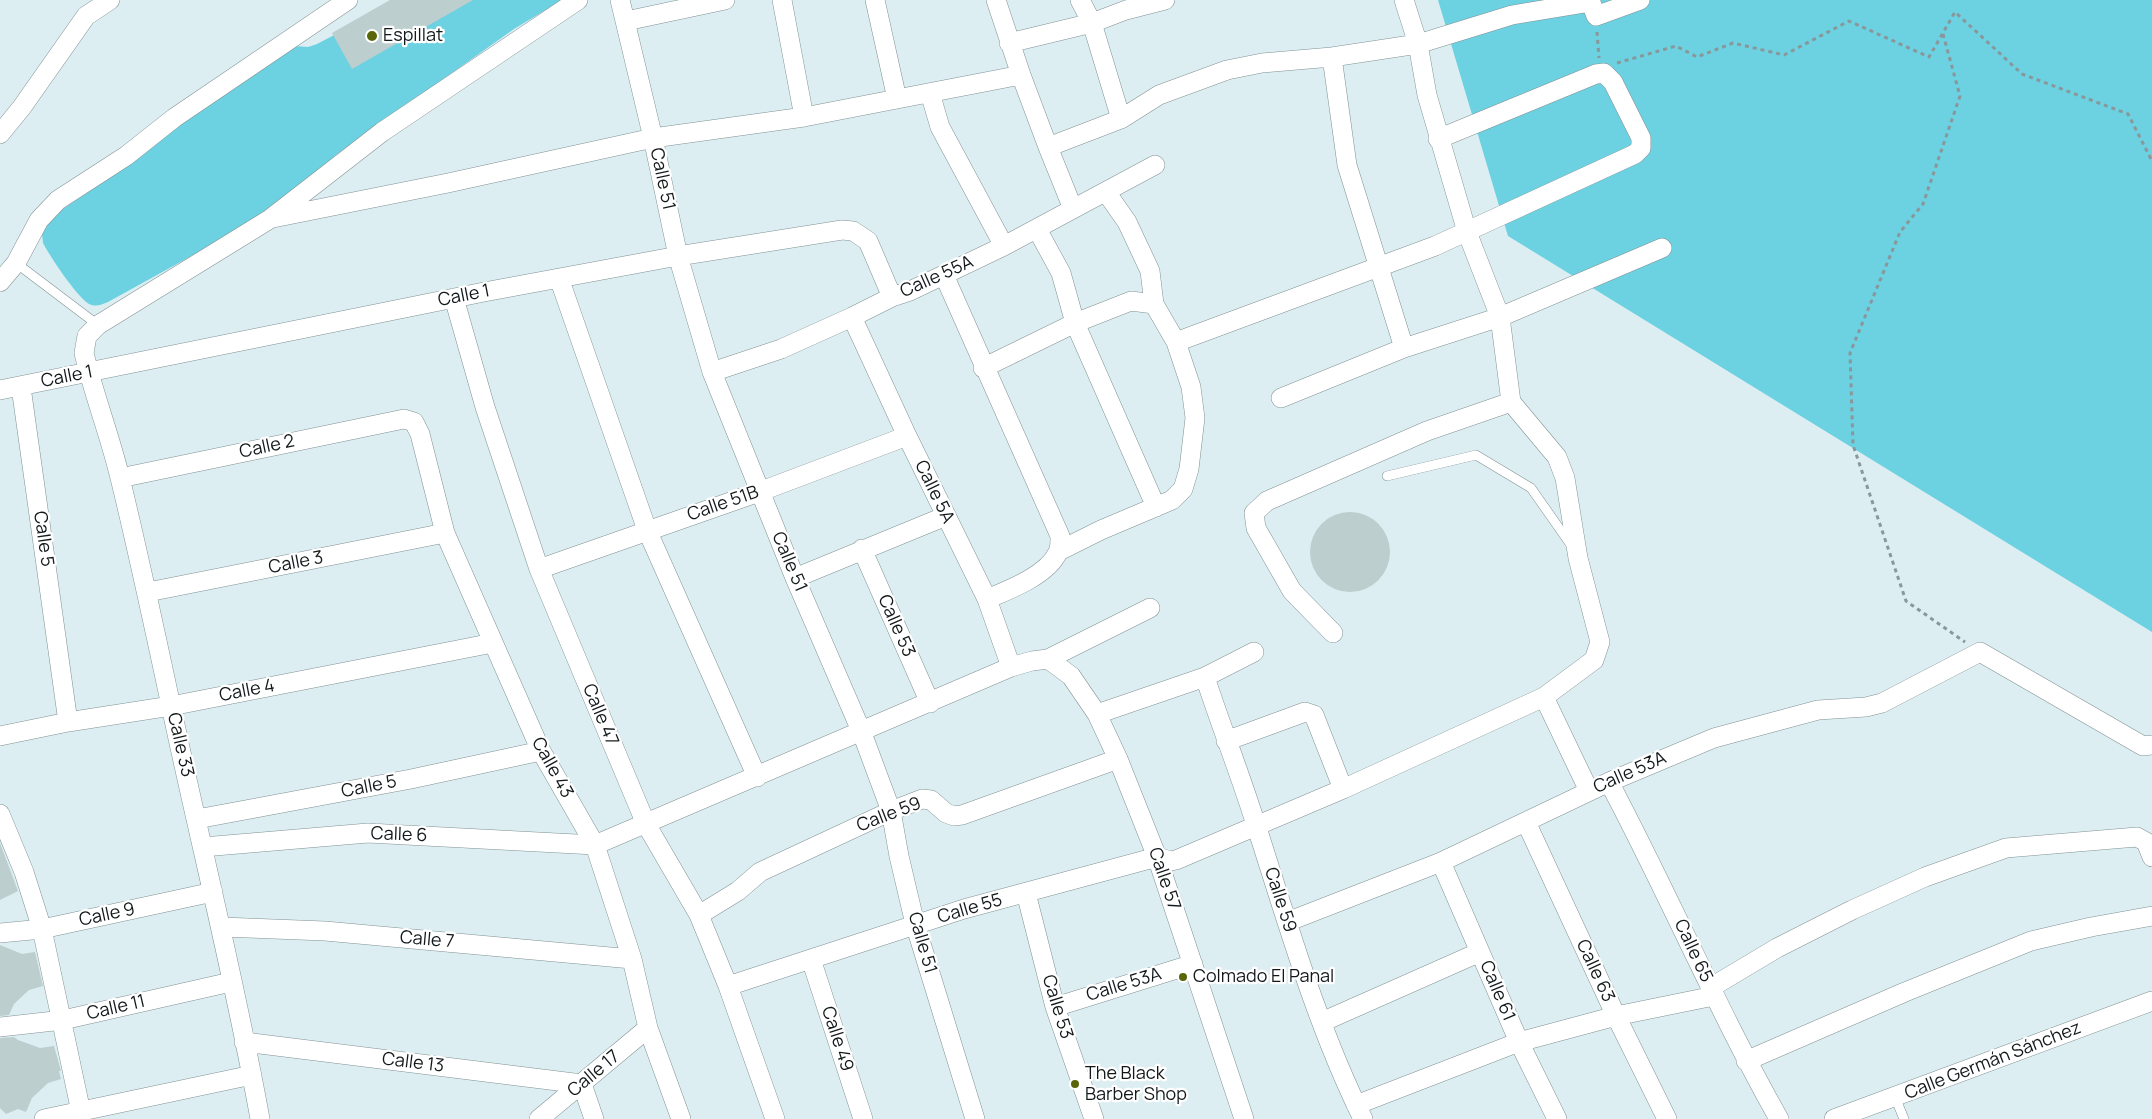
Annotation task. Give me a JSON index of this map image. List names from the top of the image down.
{
  "streets": {
    "street": [
      "Calle 51",
      "Calle 55A",
      "Calle 1",
      "Calle 2",
      "Calle 5A",
      "Calle 51B",
      "Calle 5",
      "Calle 3",
      "Calle 53",
      "Calle 4",
      "Calle 47",
      "Calle 33",
      "Calle 43",
      "Calle 53A",
      "Calle 59",
      "Calle 6",
      "Calle 57",
      "Calle 55",
      "Calle 9",
      "Calle 7",
      "Calle 65",
      "Calle 63",
      "Calle 61",
      "Calle 11",
      "Calle 49",
      "Calle Germán Sánchez",
      "Calle 13",
      "Calle 17"
    ]
  },
  "crossings": [
    ["Calle 51", "Calle 55A"],
    ["Calle 51", "Calle 1"],
    ["Calle 51", "Calle 51B"],
    ["Calle 51", "Calle 59"],
    ["Calle 51", "Calle 55"],
    ["Calle 55A", "Calle 1"],
    ["Calle 55A", "Calle 5A"],
    ["Calle 1", "Calle 5"],
    ["Calle 1", "Calle 47"],
    ["Calle 1", "Calle 33"],
    ["Calle 2", "Calle 33"],
    ["Calle 2", "Calle 43"],
    ["Calle 5A", "Calle 51B"],
    ["Calle 51B", "Calle 47"],
    ["Calle 5", "Calle 4"],
    ["Calle 5", "Calle 33"],
    ["Calle 5", "Calle 43"],
    ["Calle 3", "Calle 33"],
    ["Calle 3", "Calle 43"],
    ["Calle 53", "Calle 53A"],
    ["Calle 53", "Calle 55"],
    ["Calle 4", "Calle 33"],
    ["Calle 4", "Calle 43"],
    ["Calle 47", "Calle 59"],
    ["Calle 47", "Calle 55"],
    ["Calle 33", "Calle 6"],
    ["Calle 33", "Calle 9"],
    ["Calle 33", "Calle 7"],
    ["Calle 33", "Calle 11"],
    ["Calle 33", "Calle 13"],
    ["Calle 43", "Calle 6"],
    ["Calle 43", "Calle 7"],
    ["Calle 43", "Calle 17"],
    ["Calle 53A", "Calle 59"],
    ["Calle 53A", "Calle 57"],
    ["Calle 53A", "Calle 65"],
    ["Calle 53A", "Calle 63"],
    ["Calle 53A", "Calle 61"],
    ["Calle 59", "Calle 57"],
    ["Calle 59", "Calle 55"],
    ["Calle 57", "Calle 55"],
    ["Calle 55", "Calle 49"],
    ["Calle 13", "Calle 17"]
  ],
  "places": ["Espillat", "Colmado El Panal", "The Black Barber Shop"]
}
